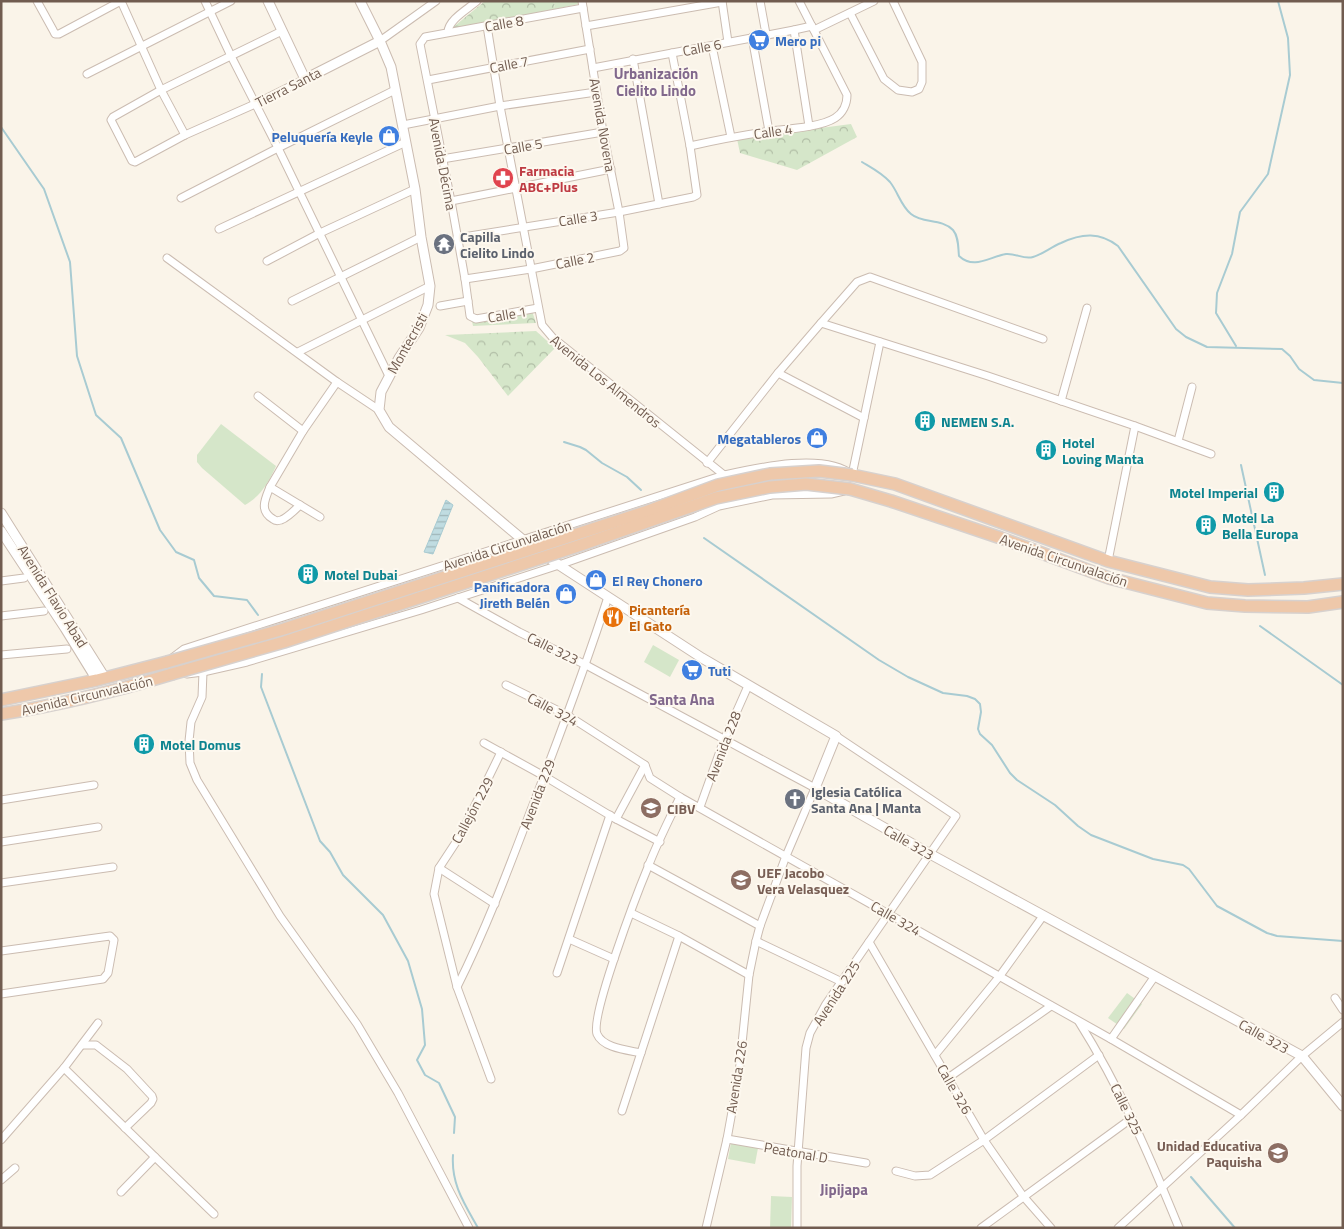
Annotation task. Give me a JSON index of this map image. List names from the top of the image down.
{
  "streets": {
    "highway": ["Avenida Circunvalación"],
    "street": [
      "Calle 8",
      "Calle 6",
      "Calle 7",
      "Tierra Santa",
      "Avenida Novena",
      "Calle 4",
      "Calle 5",
      "Avenida Décima",
      "Calle 3",
      "Calle 2",
      "Calle 1",
      "Montecristi",
      "Avenida Los Almendros",
      "Avenida Flavio Abad",
      "Calle 323",
      "Calle 324",
      "Avenida 228",
      "Avenida 229",
      "Callejón 229",
      "Avenida 225",
      "Avenida 226",
      "Calle 326",
      "Calle 325",
      "Peatonal D"
    ]
  },
  "crossings": [
    ["Calle 8", "Avenida Novena"],
    ["Calle 8", "Avenida Décima"],
    ["Calle 8", "Avenida Los Almendros"],
    ["Calle 6", "Avenida Novena"],
    ["Calle 6", "Calle 4"],
    ["Calle 7", "Avenida Novena"],
    ["Calle 7", "Avenida Décima"],
    ["Calle 7", "Avenida Los Almendros"],
    ["Tierra Santa", "Montecristi"],
    ["Avenida Novena", "Calle 5"],
    ["Avenida Novena", "Calle 3"],
    ["Avenida Novena", "Calle 2"],
    ["Calle 4", "Calle 3"],
    ["Calle 5", "Avenida Décima"],
    ["Calle 5", "Avenida Los Almendros"],
    ["Avenida Décima", "Calle 3"],
    ["Avenida Décima", "Calle 2"],
    ["Avenida Décima", "Calle 1"],
    ["Calle 3", "Avenida Los Almendros"],
    ["Calle 2", "Avenida Los Almendros"],
    ["Calle 1", "Avenida Los Almendros"],
    ["Avenida Los Almendros", "Avenida Circunvalación"],
    ["Avenida Circunvalación", "Avenida Flavio Abad"],
    ["Avenida Circunvalación", "Calle 323"],
    ["Calle 323", "Avenida 228"],
    ["Calle 323", "Avenida 229"],
    ["Calle 323", "Avenida 225"],
    ["Calle 323", "Avenida 226"],
    ["Calle 324", "Avenida 228"],
    ["Calle 324", "Avenida 229"],
    ["Calle 324", "Avenida 225"],
    ["Calle 324", "Avenida 226"],
    ["Calle 324", "Calle 325"],
    ["Avenida 225", "Calle 326"],
    ["Avenida 225", "Peatonal D"],
    ["Avenida 226", "Peatonal D"]
  ],
  "districts": ["Urbanización Cielito Lindo", "Santa Ana", "Jipijapa"],
  "places": {
    "supermarket": ["Mero pi", "Tuti"],
    "shop": [
      "Peluquería Keyle",
      "Megatableros",
      "El Rey Chonero",
      "Panificadora Jireth Belén"
    ],
    "pharmacy": ["Farmacia ABC+Plus"],
    "temple": ["Capilla Cielito Lindo"],
    "building": [
      "NEMEN S.A.",
      "Hotel Loving Manta",
      "Motel Imperial",
      "Motel La Bella Europa",
      "Motel Dubai",
      "Motel Domus"
    ],
    "restaurant": ["Picantería El Gato"],
    "church": ["Iglesia Católica Santa Ana | Manta"],
    "school or university": ["CIBV", "UEF Jacobo Vera Velasquez", "Unidad Educativa Paquisha"]
  }
}
